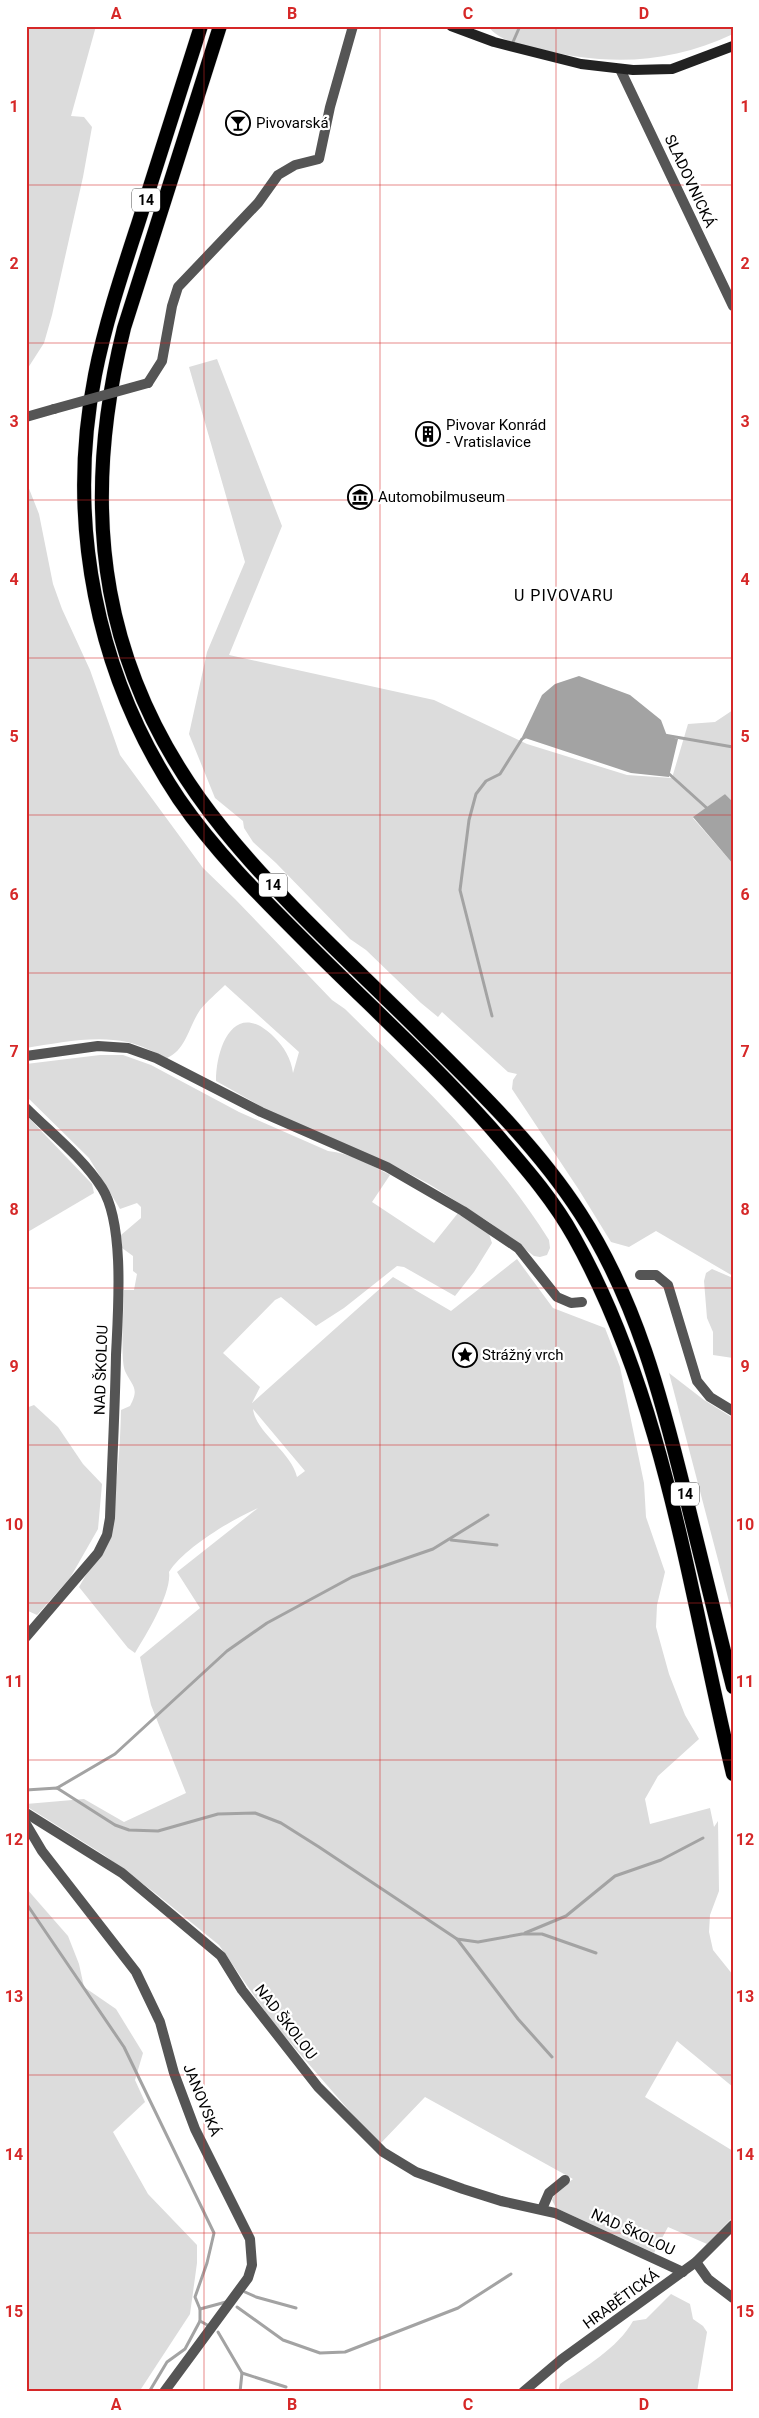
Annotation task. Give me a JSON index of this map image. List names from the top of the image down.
{
  "streets": {
    "highway": ["14"],
    "street": [
      "SLADOVNICKÁ",
      "NAD ŠKOLOU",
      "JANOVSKÁ",
      "HRABĚTICKÁ"
    ]
  },
  "crossings": [
    ["NAD ŠKOLOU", "HRABĚTICKÁ"]
  ],
  "districts": ["U PIVOVARU"],
  "places": {
    "bar": ["Pivovarská"],
    "building": ["Pivovar Konrád - Vratislavice"],
    "museum": ["Automobilmuseum"],
    "place": ["Strážný vrch"]
  },
  "grid": {
    "columns": [
      "A",
      "B",
      "C",
      "D"
    ],
    "rows": [
      "1",
      "2",
      "3",
      "4",
      "5",
      "6",
      "7",
      "8",
      "9",
      "10",
      "11",
      "12",
      "13",
      "14",
      "15"
    ]
  }
}
